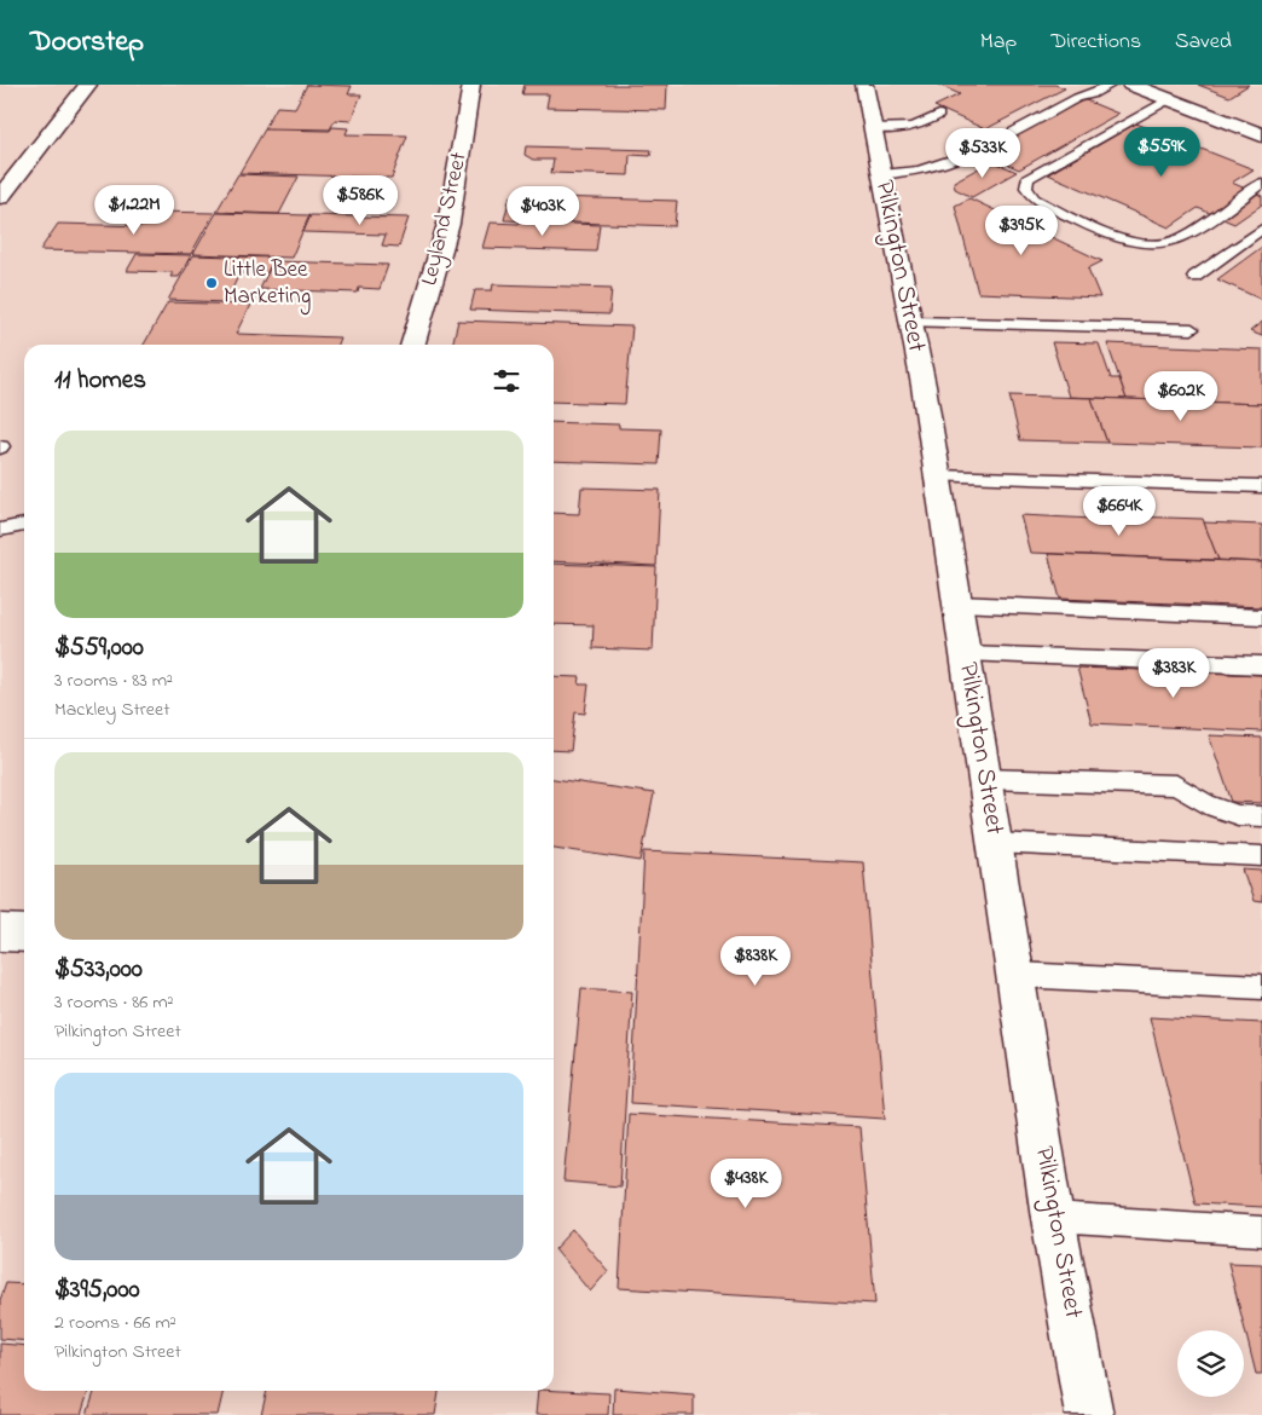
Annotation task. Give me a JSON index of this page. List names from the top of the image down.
{
  "streets": {
    "street": ["Leyland Street", "Pilkington Street"]
  },
  "places": ["Little Bee Marketing"],
  "page": {
    "header": "Doorstep",
    "nav": ["Map", "Directions", "Saved"],
    "price": [
      "$559K",
      "$533K",
      "$586K",
      "$1.22M",
      "$403K",
      "$395K",
      "$602K",
      "$664K",
      "$383K",
      "$838K",
      "$438K"
    ],
    "heading": "11 homes",
    "list": [
      {
        "name": "$559,000",
        "note": "3 rooms · 83 m² · Mackley Street"
      },
      {
        "name": "$533,000",
        "note": "3 rooms · 86 m² · Pilkington Street"
      },
      {
        "name": "$395,000",
        "note": "2 rooms · 66 m² · Pilkington Street"
      }
    ]
  }
}
